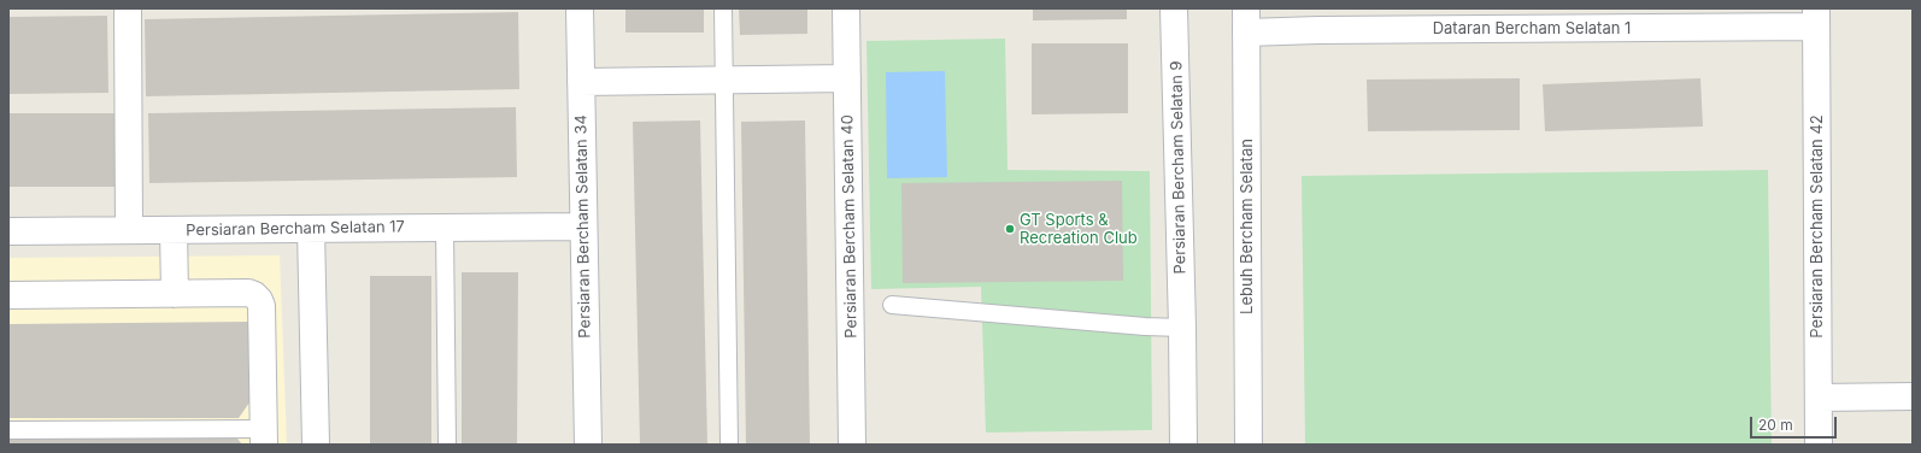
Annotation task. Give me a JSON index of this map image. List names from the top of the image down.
{
  "streets": {
    "street": [
      "Dataran Bercham Selatan 1",
      "Persiaran Bercham Selatan 9",
      "Persiaran Bercham Selatan 34",
      "Persiaran Bercham Selatan 40",
      "Lebuh Bercham Selatan",
      "Persiaran Bercham Selatan 42",
      "Persiaran Bercham Selatan 17"
    ]
  },
  "crossings": [
    ["Dataran Bercham Selatan 1", "Lebuh Bercham Selatan"],
    ["Dataran Bercham Selatan 1", "Persiaran Bercham Selatan 42"],
    ["Persiaran Bercham Selatan 34", "Persiaran Bercham Selatan 17"]
  ],
  "places": ["GT Sports & Recreation Club"],
  "scale_bar": "20 m"
}
